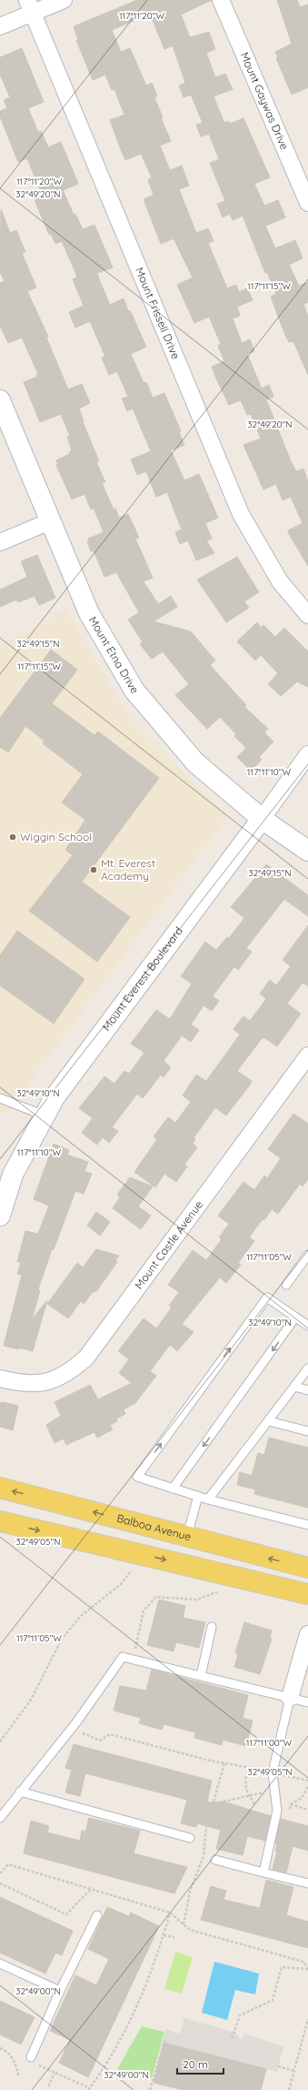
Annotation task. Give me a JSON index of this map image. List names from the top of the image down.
{
  "streets": {
    "main road": ["Balboa Avenue"],
    "street": [
      "Mount Gaywas Drive",
      "Mount Frissell Drive",
      "Mount Etna Drive",
      "Mount Everest Boulevard",
      "Mount Castle Avenue"
    ]
  },
  "crossings": [
    ["Mount Etna Drive", "Mount Everest Boulevard"]
  ],
  "places": ["Wiggin School", "Mt. Everest Academy"],
  "scale_bar": "20 m",
  "coordinates": [
    "117°11'20\"W",
    "32°49'20\"N",
    "117°11'15\"W",
    "32°49'15\"N",
    "117°11'10\"W",
    "32°49'10\"N",
    "117°11'05\"W",
    "32°49'05\"N",
    "117°11'00\"W",
    "32°49'00\"N"
  ]
}
